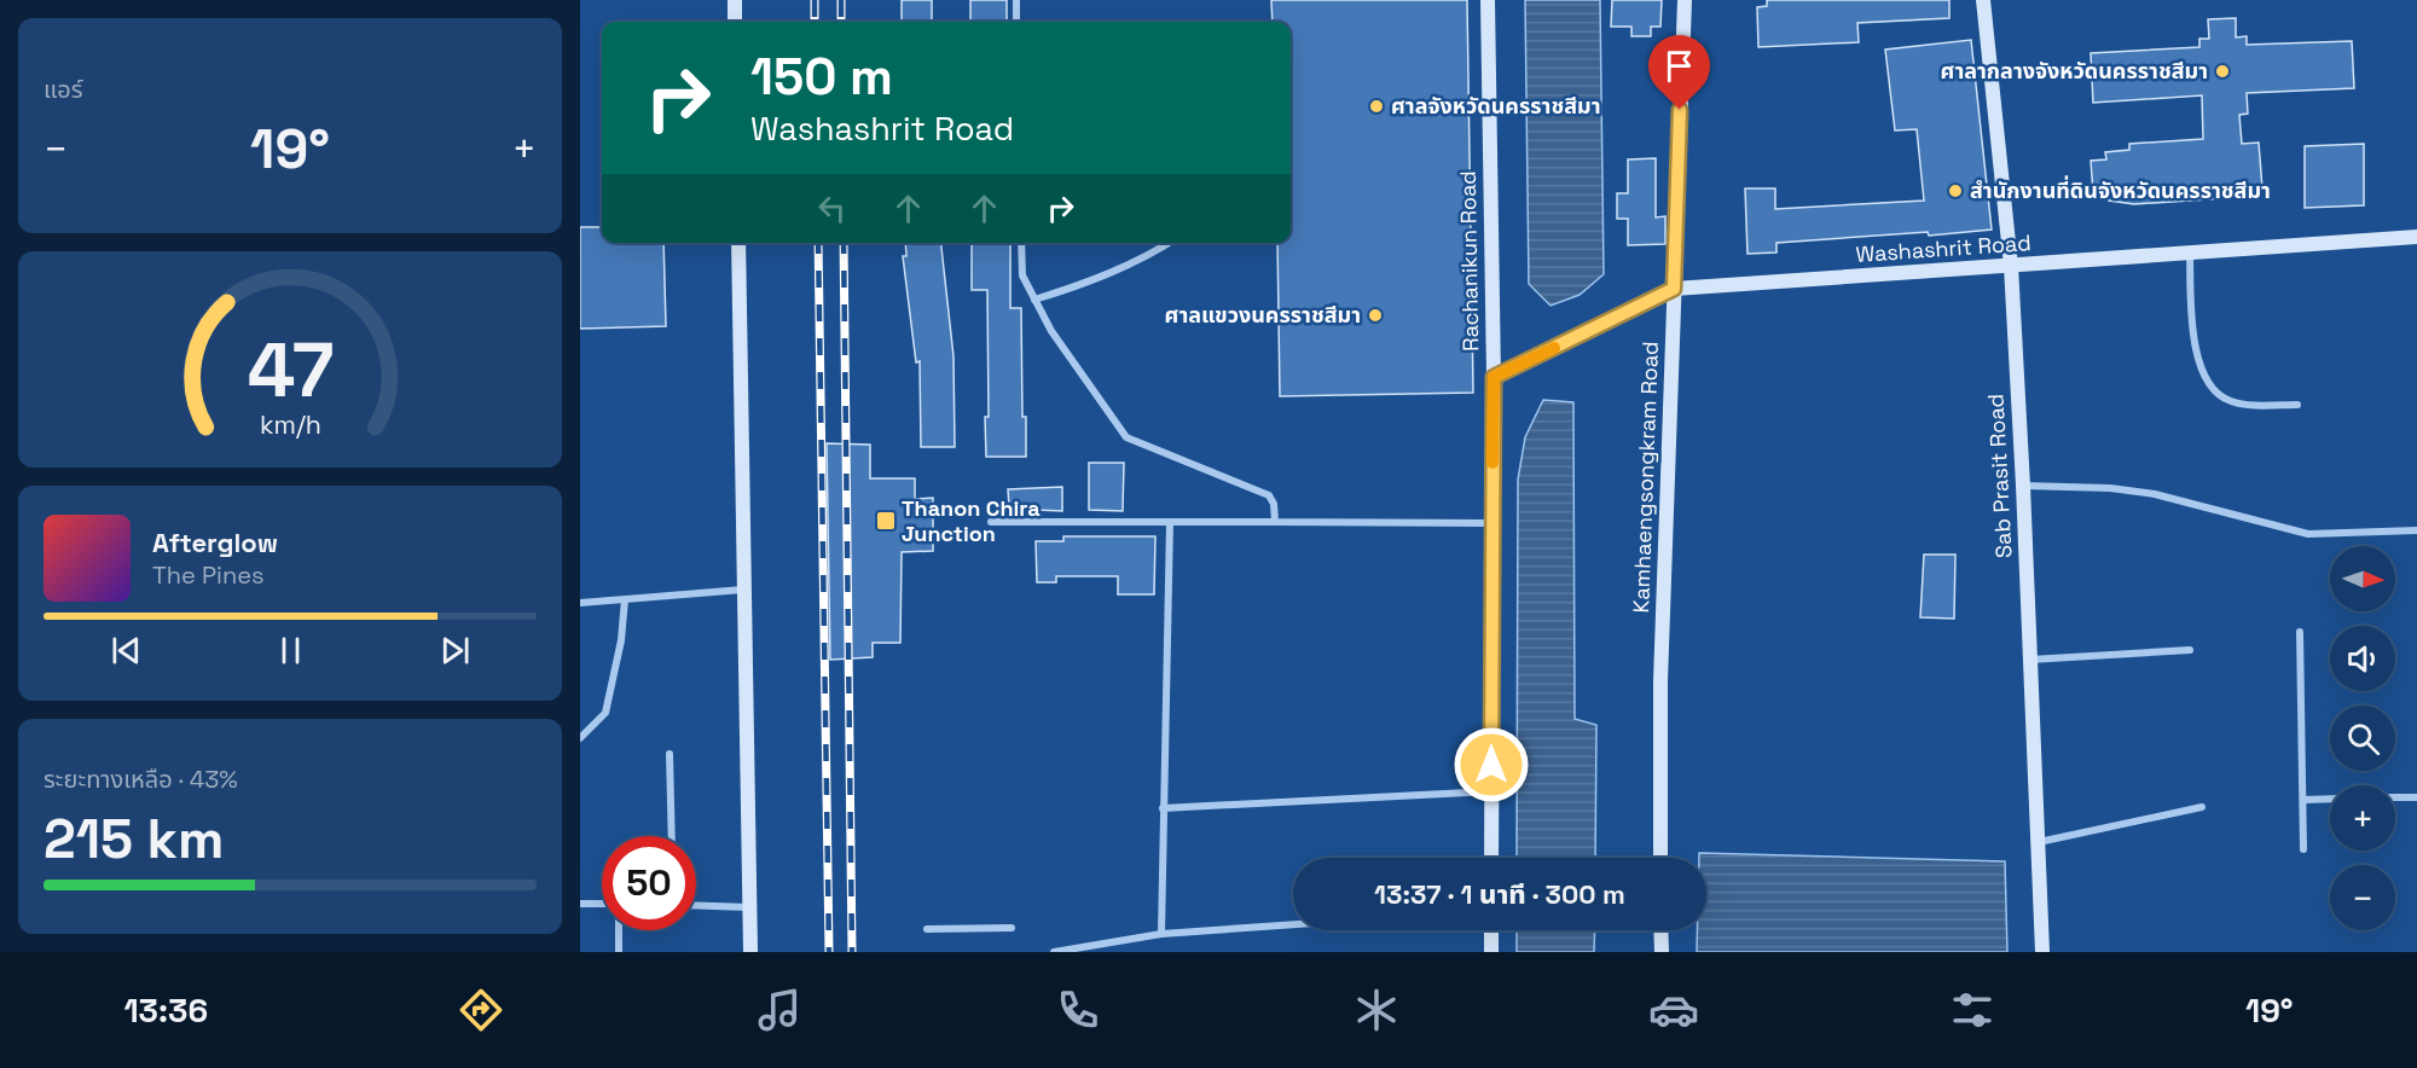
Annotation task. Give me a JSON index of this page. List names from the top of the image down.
{
  "streets": {
    "street": [
      "Washashrit Road",
      "Rachanikun Road",
      "Sab Prasit Road",
      "Kamhaengsongkram Road"
    ]
  },
  "crossings": [
    ["Washashrit Road", "Rachanikun Road"],
    ["Washashrit Road", "Sab Prasit Road"],
    ["Washashrit Road", "Kamhaengsongkram Road"]
  ],
  "places": {
    "other": [
      "ศาลากลางจังหวัดนครราชสีมา",
      "ศาลจังหวัดนครราชสีมา",
      "สำนักงานที่ดินจังหวัดนครราชสีมา",
      "ศาลแขวงนครราชสีมา"
    ],
    "transit": ["Thanon Chira Junction"]
  },
  "north": "right",
  "page": {
    "tile": [
      "แอร์",
      ["ระยะทางเหลือ · 43%", "215 km"]
    ],
    "turn": ["150 m", "Washashrit Road"],
    "heat": ["−", "19°", "+"],
    "song": ["Afterglow", "The Pines"],
    "map_buttons": ["+", "−"],
    "limit": "50",
    "trip": "13:37 · 1 นาที · 300 m",
    "tabs": ["13:36", "19°"],
    "gauge": ["47", "km/h"]
  }
}
